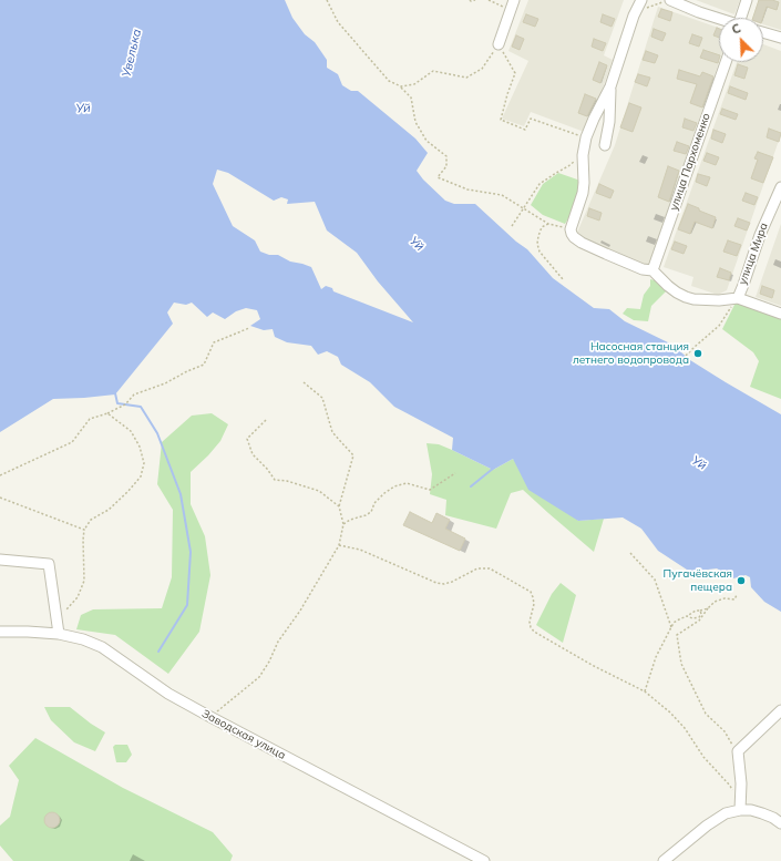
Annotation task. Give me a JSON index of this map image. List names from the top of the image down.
{
  "streets": {
    "street": ["улица Пархоменко", "улица Мира", "Заводская улица"]
  },
  "water": ["Увелька", "Уй"],
  "places": ["Насосная станция летнего водопровода", "Пугачёвская пещера"],
  "north": "top left"
}
